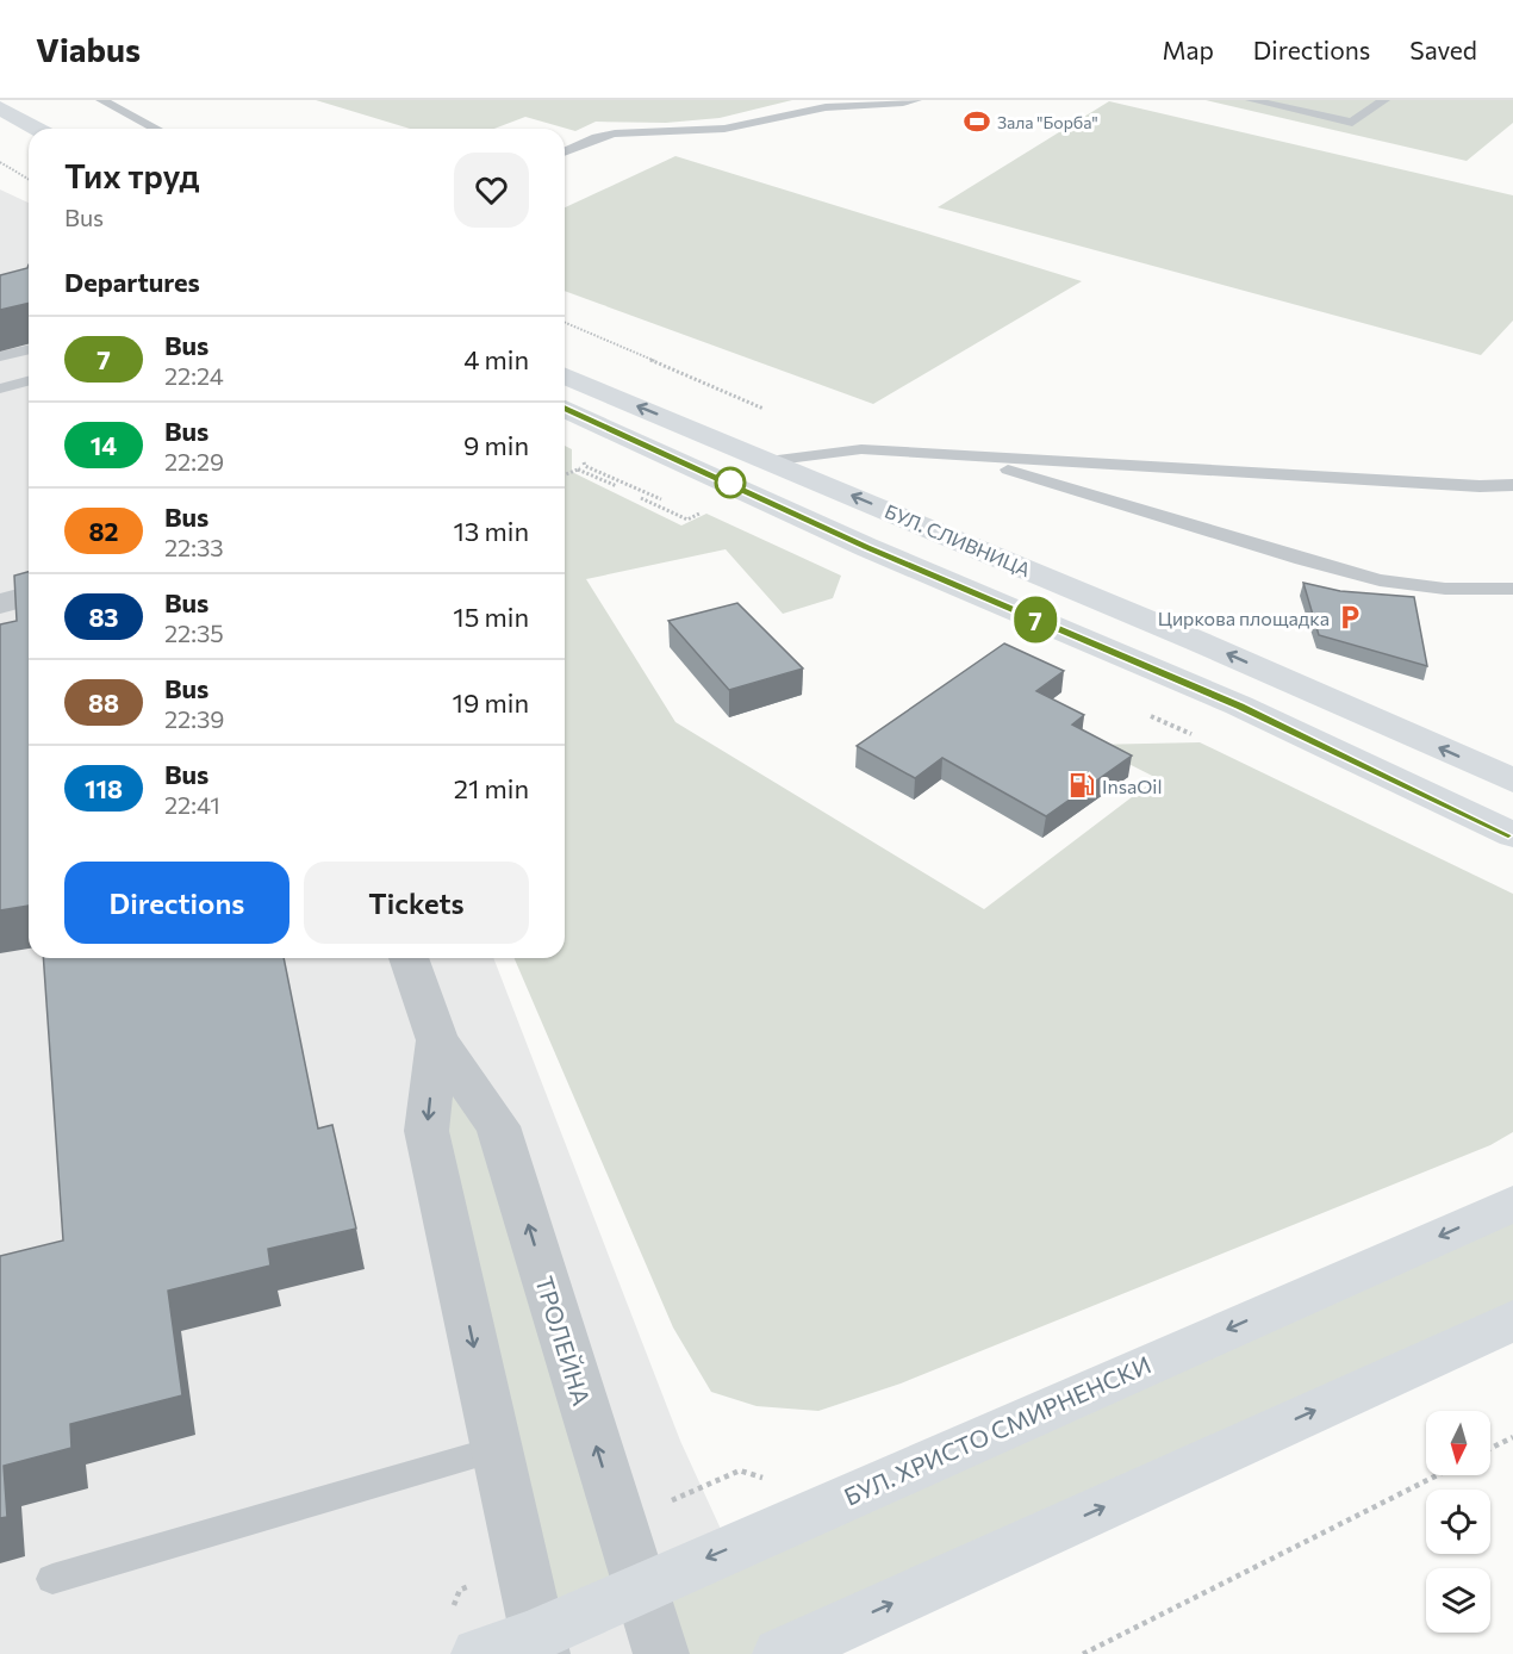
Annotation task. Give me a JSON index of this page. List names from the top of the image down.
{
  "streets": {
    "main road": ["БУЛ. СЛИВНИЦА", "БУЛ. ХРИСТО СМИРНЕНСКИ"],
    "street": ["ТРОЛЕЙНА"]
  },
  "crossings": [
    ["ТРОЛЕЙНА", "БУЛ. ХРИСТО СМИРНЕНСКИ"]
  ],
  "places": {
    "sports": ["Зала \"Борба\""],
    "parking": ["Циркова площадка"],
    "fuel station": ["InsaOil"]
  },
  "lines": ["bus line 7"],
  "north": "bottom",
  "page": {
    "header": "Viabus",
    "nav": ["Map", "Directions", "Saved"],
    "on_map": "7",
    "heading": [
      ["Тих труд", "Bus"],
      "Departures"
    ],
    "list": [
      {
        "mark": "7",
        "name": "Bus",
        "note": "22:24",
        "value": "4 min"
      },
      {
        "mark": "14",
        "name": "Bus",
        "note": "22:29",
        "value": "9 min"
      },
      {
        "mark": "82",
        "name": "Bus",
        "note": "22:33",
        "value": "13 min"
      },
      {
        "mark": "83",
        "name": "Bus",
        "note": "22:35",
        "value": "15 min"
      },
      {
        "mark": "88",
        "name": "Bus",
        "note": "22:39",
        "value": "19 min"
      },
      {
        "mark": "118",
        "name": "Bus",
        "note": "22:41",
        "value": "21 min"
      }
    ],
    "buttons": ["Directions", "Tickets"]
  }
}
